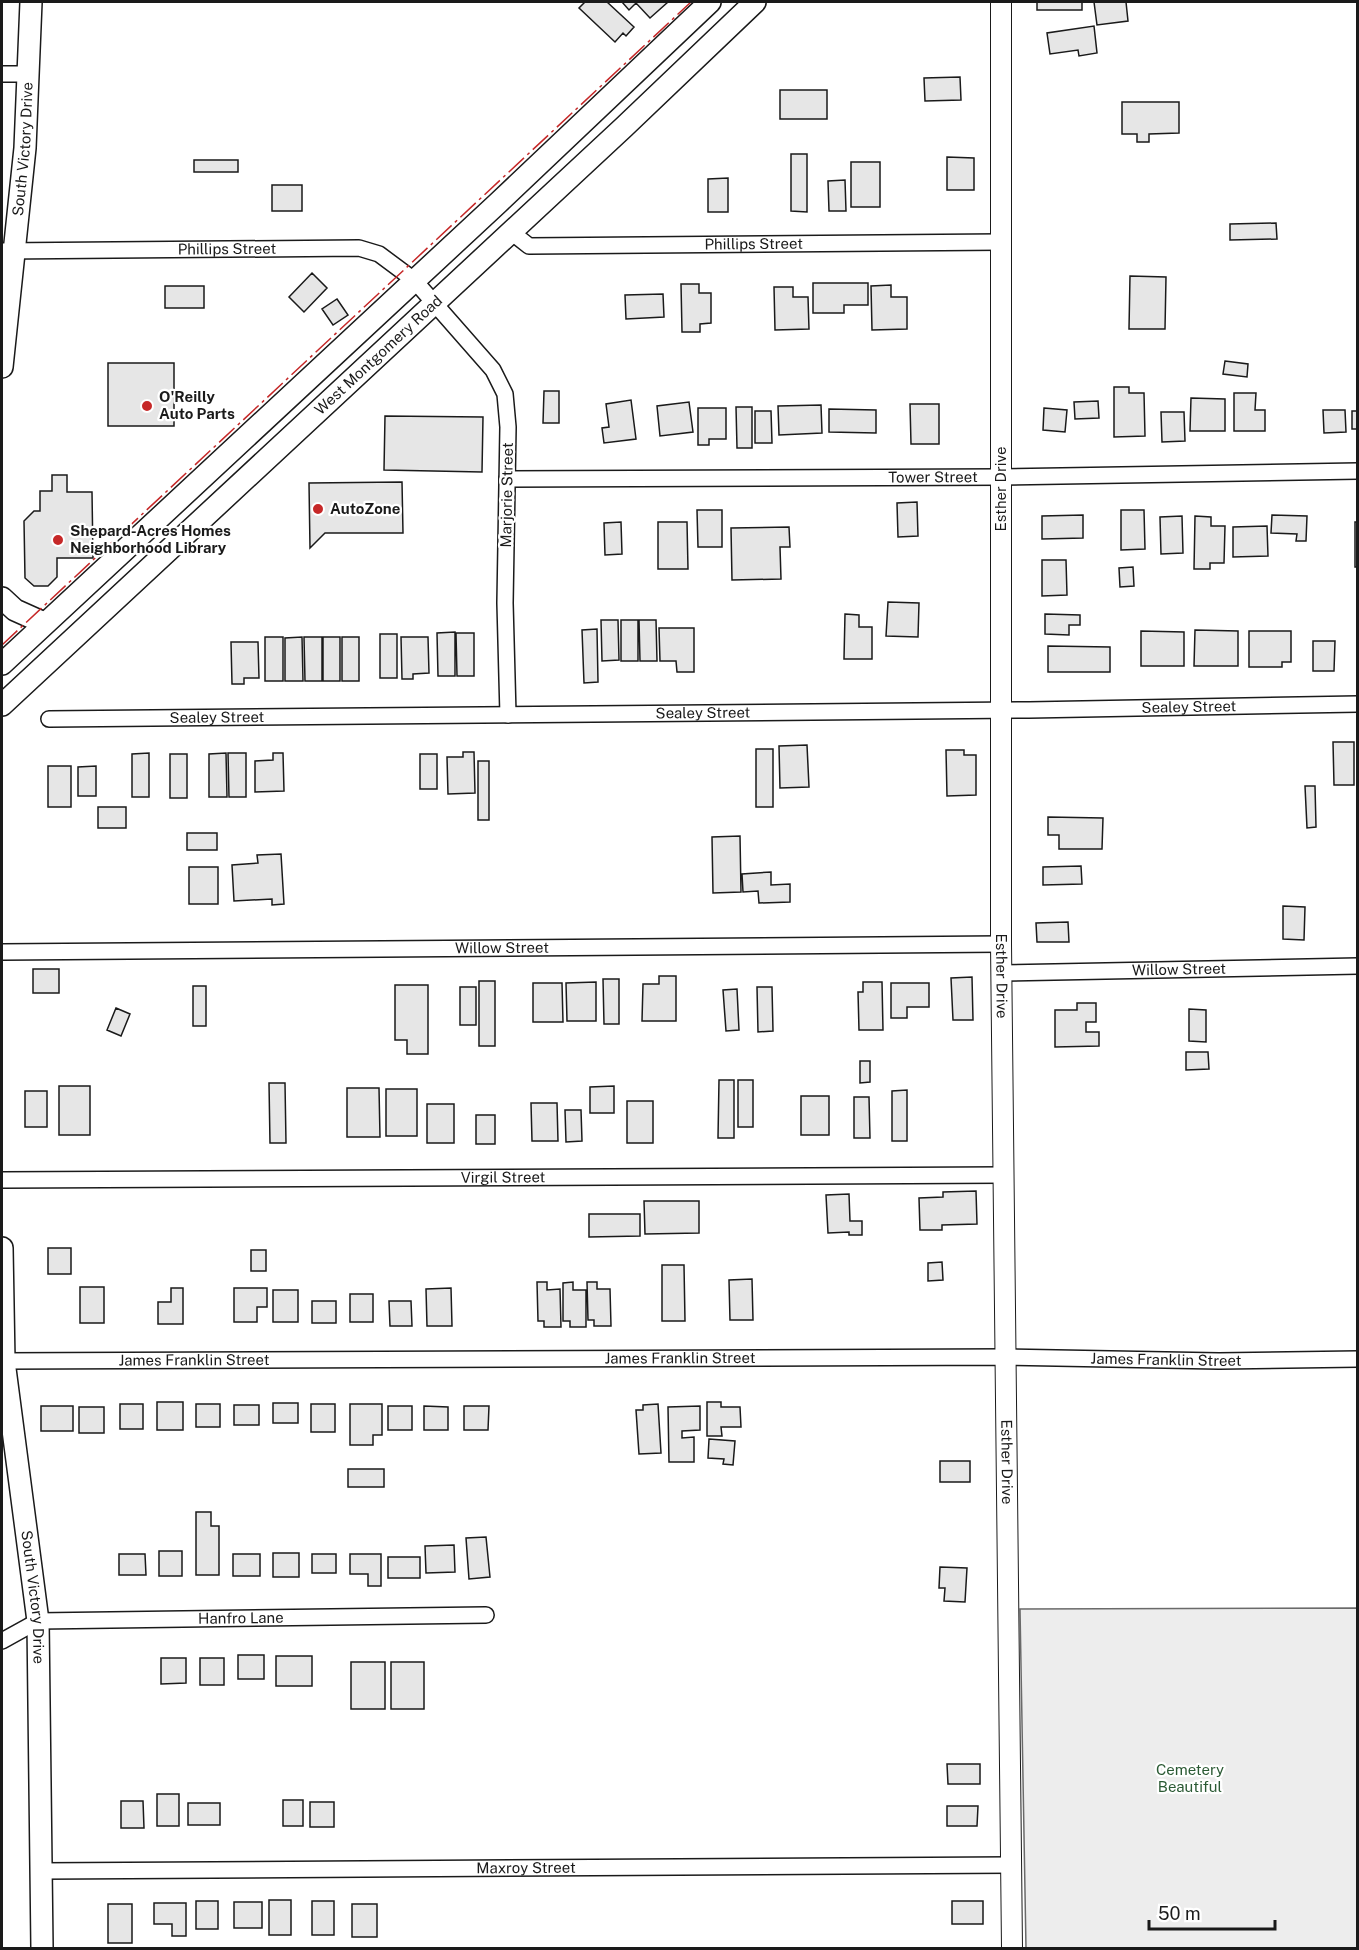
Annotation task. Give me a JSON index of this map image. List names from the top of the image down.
{
  "streets": {
    "main road": ["South Victory Drive", "West Montgomery Road"],
    "street": [
      "Phillips Street",
      "Tower Street",
      "Esther Drive",
      "Marjorie Street",
      "Sealey Street",
      "Willow Street",
      "Virgil Street",
      "James Franklin Street",
      "Hanfro Lane",
      "Maxroy Street"
    ]
  },
  "crossings": [
    ["South Victory Drive", "Phillips Street"],
    ["South Victory Drive", "James Franklin Street"],
    ["South Victory Drive", "Hanfro Lane"],
    ["South Victory Drive", "Maxroy Street"],
    ["Phillips Street", "West Montgomery Road"],
    ["Phillips Street", "Esther Drive"],
    ["Phillips Street", "Marjorie Street"],
    ["West Montgomery Road", "Marjorie Street"],
    ["Tower Street", "Esther Drive"],
    ["Tower Street", "Marjorie Street"],
    ["Esther Drive", "Sealey Street"],
    ["Esther Drive", "Willow Street"],
    ["Esther Drive", "Virgil Street"],
    ["Esther Drive", "James Franklin Street"],
    ["Esther Drive", "Maxroy Street"],
    ["Marjorie Street", "Sealey Street"]
  ],
  "parks": ["Cemetery Beautiful"],
  "places": ["O'Reilly Auto Parts", "AutoZone", "Shepard-Acres Homes Neighborhood Library"],
  "scale_bar": "50 m"
}
